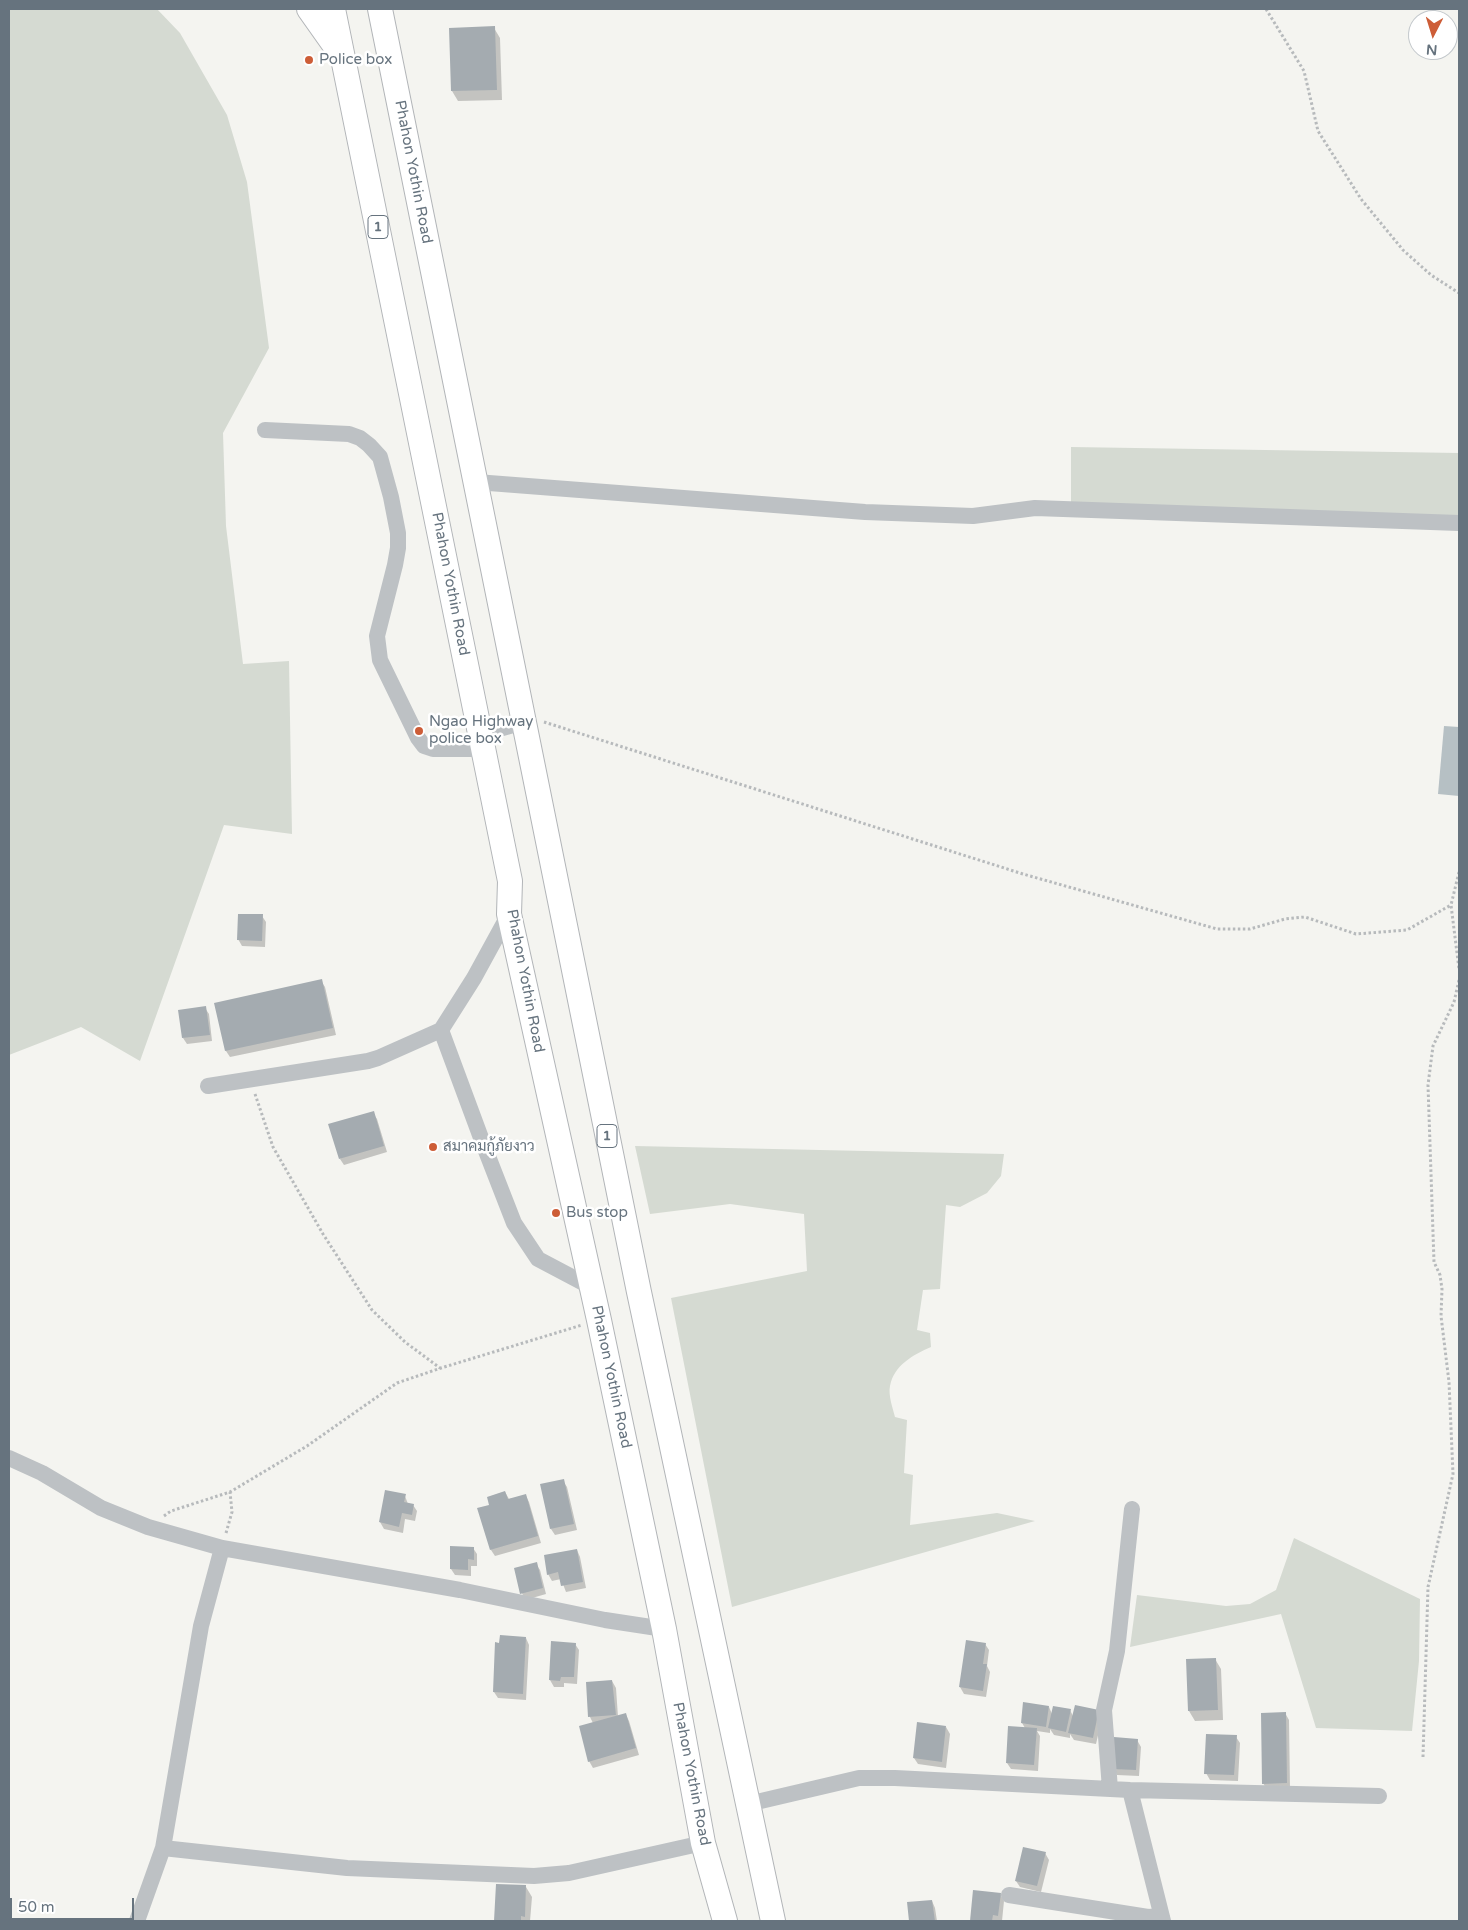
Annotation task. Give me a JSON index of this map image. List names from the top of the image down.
{
  "streets": {
    "highway": ["Phahon Yothin Road", "1"]
  },
  "places": [
    "Police box",
    "Ngao Highway police box",
    "สมาคมกู้ภัยงาว",
    "Bus stop"
  ],
  "scale_bar": "50 m",
  "north": "bottom"
}
